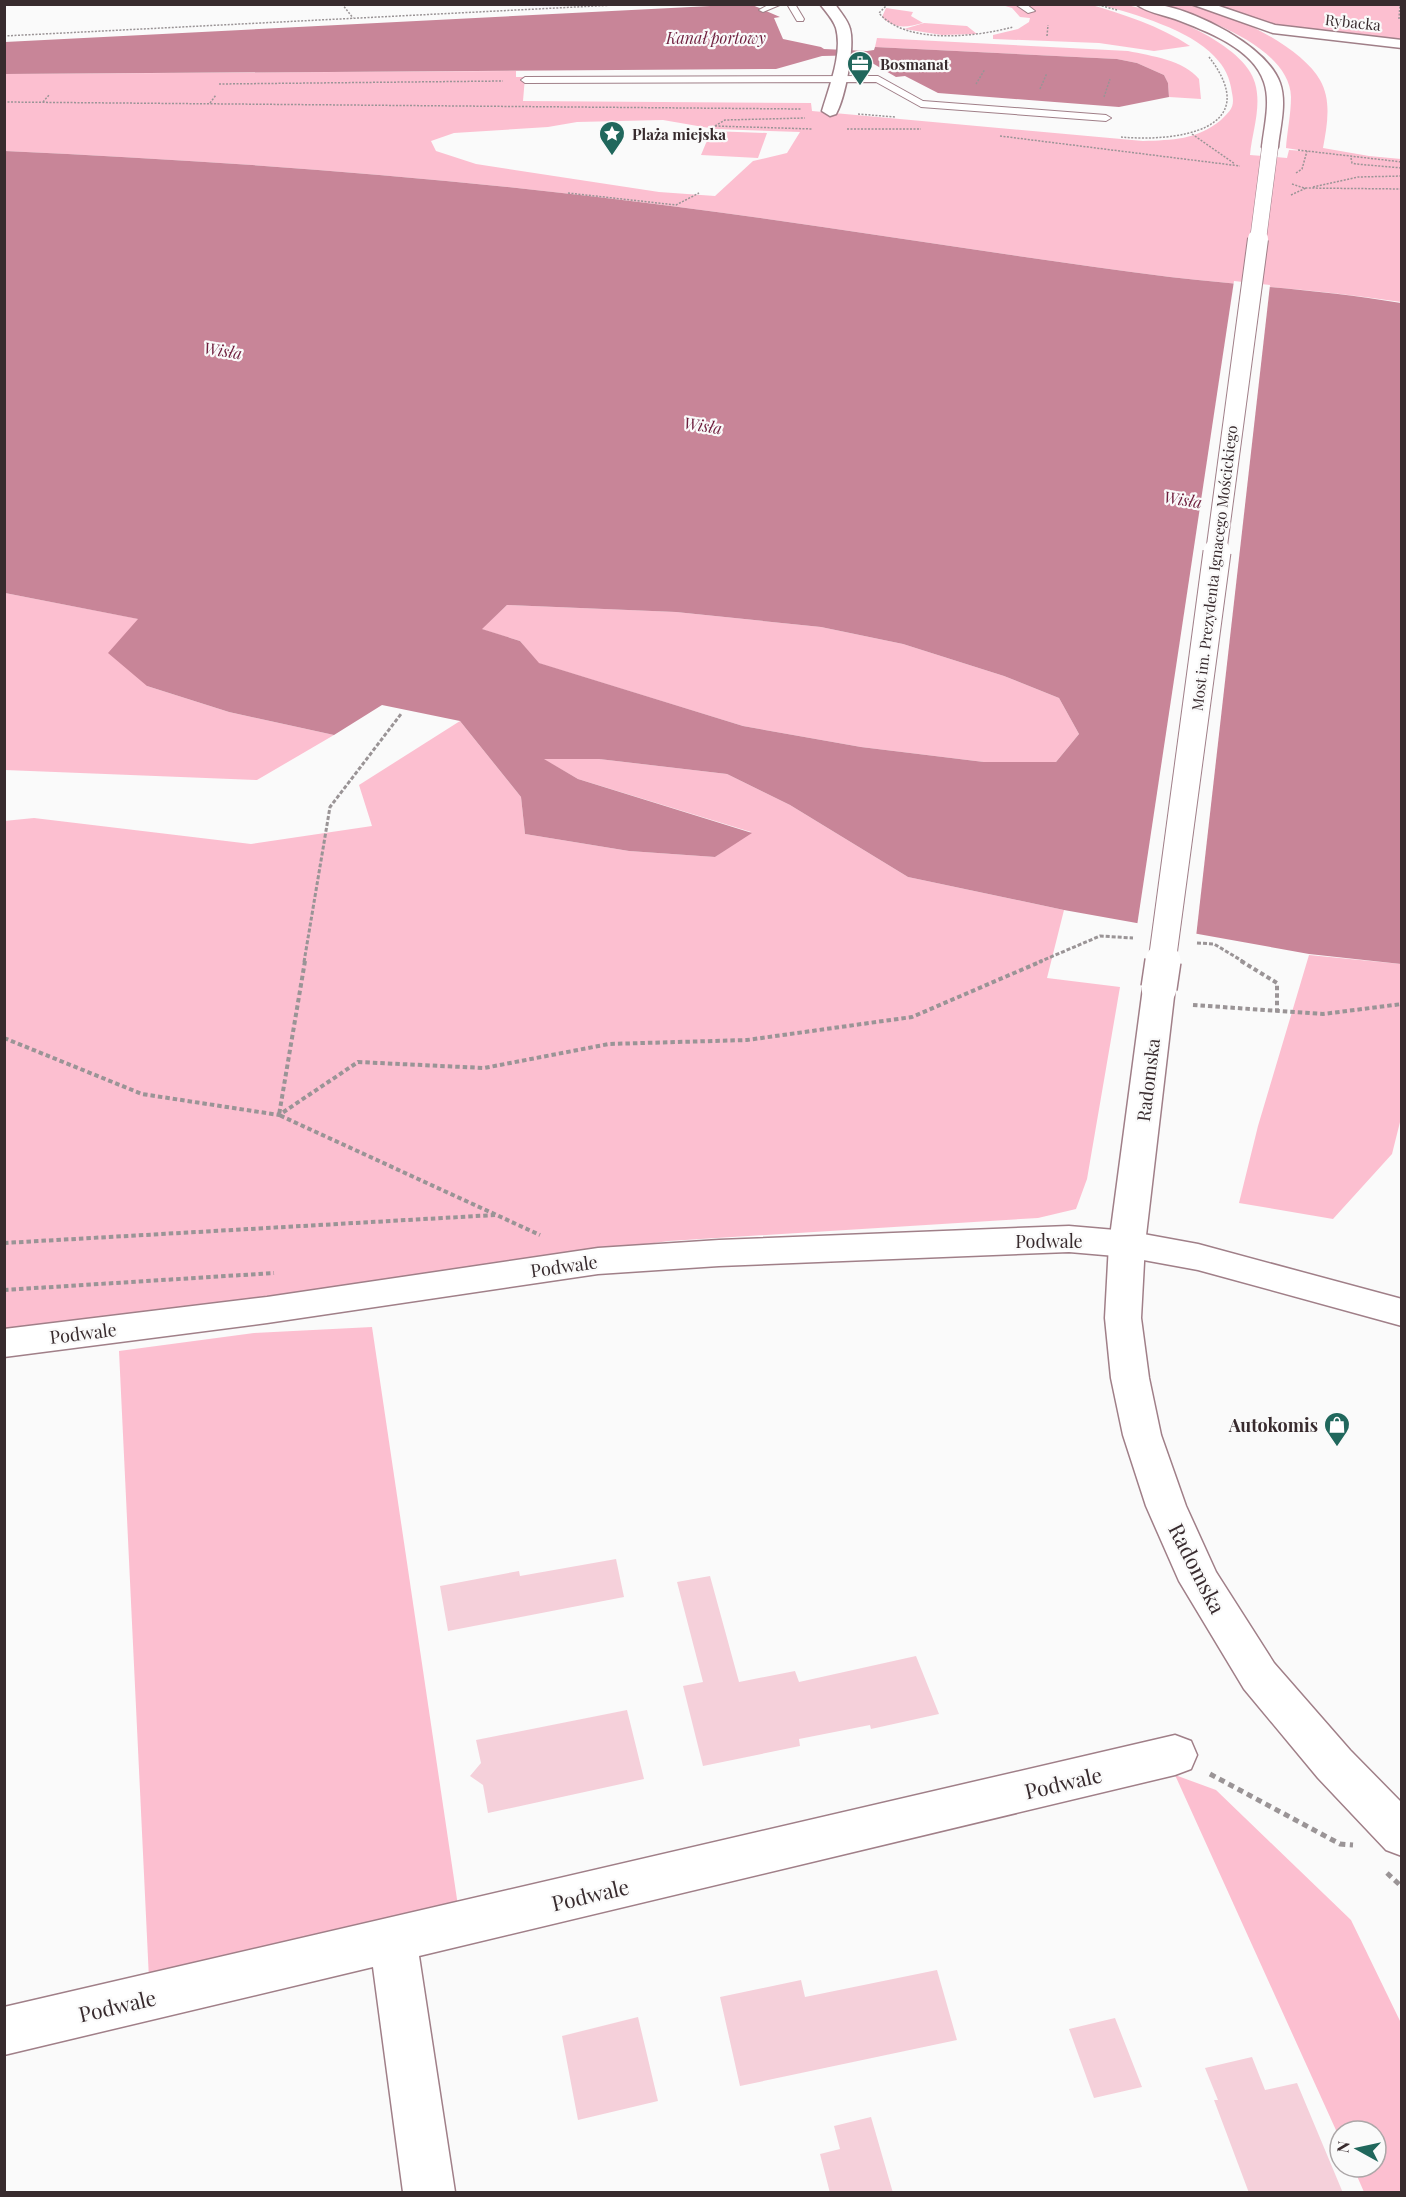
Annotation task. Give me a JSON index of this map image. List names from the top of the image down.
{
  "streets": {
    "main road": [
      "Rybacka",
      "Most im. Prezydenta Ignacego Mościckiego",
      "Radomska",
      "Podwale"
    ]
  },
  "crossings": [
    ["Most im. Prezydenta Ignacego Mościckiego", "Radomska"],
    ["Radomska", "Podwale"]
  ],
  "water": ["Kanał portowy", "Wisła"],
  "places": {
    "office": ["Bosmanat"],
    "place": ["Plaża miejska"],
    "shop": ["Autokomis"]
  },
  "north": "left"
}
